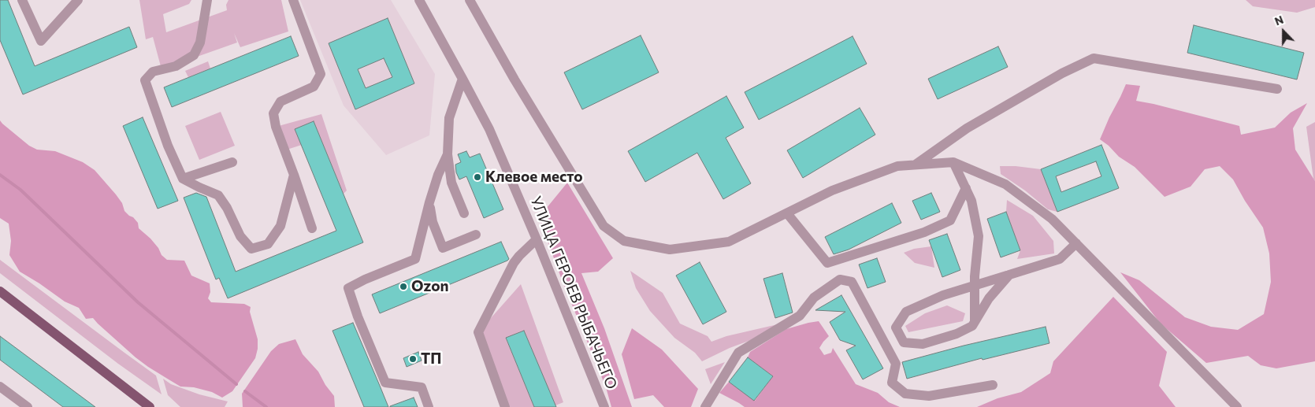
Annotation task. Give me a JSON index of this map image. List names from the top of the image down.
{
  "streets": {
    "street": ["УЛИЦА ГЕРОЕВ РЫБАЧЬЕГО"]
  },
  "places": ["Клевое место", "Ozon", "ТП"],
  "north": "top"
}
